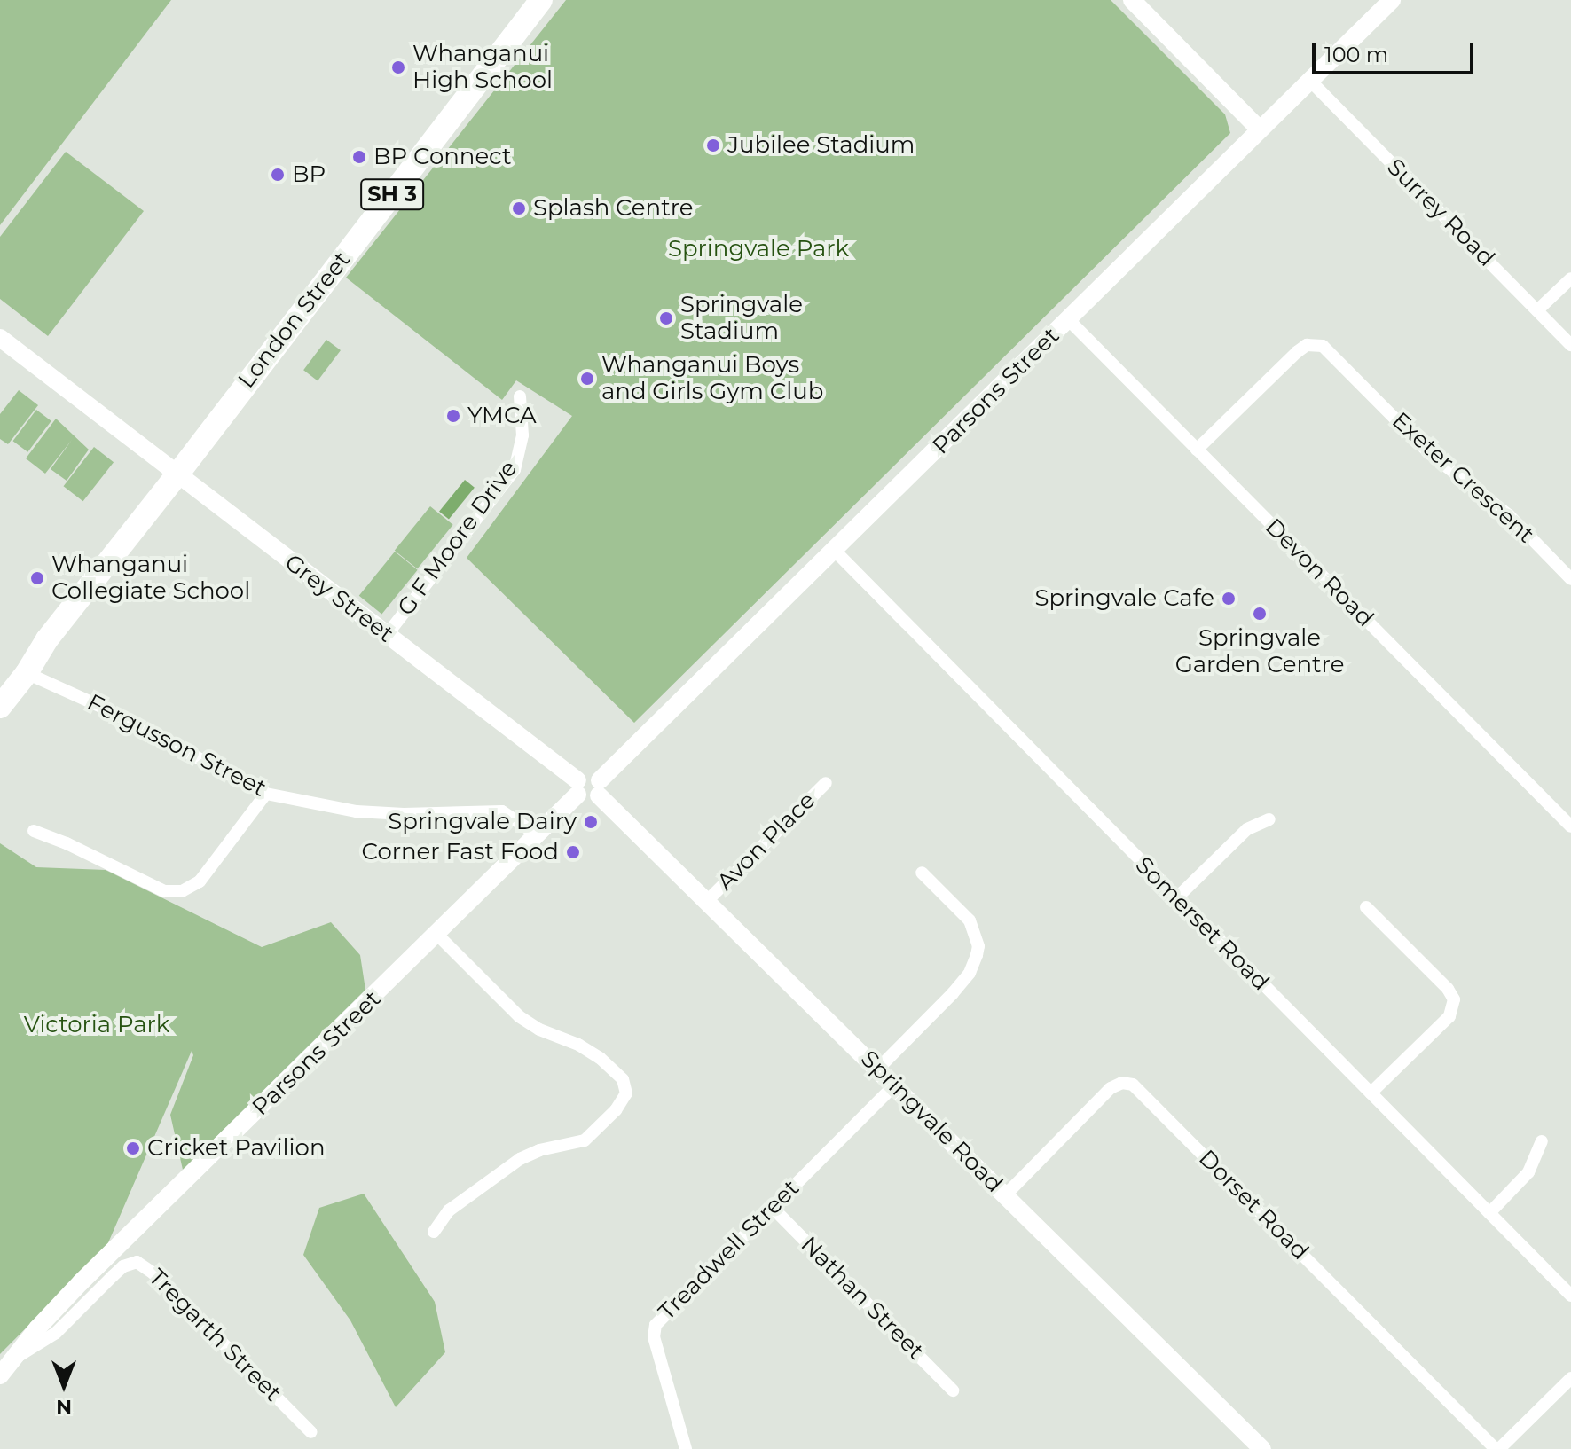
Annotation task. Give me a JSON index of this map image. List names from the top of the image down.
{
  "streets": {
    "highway": ["SH 3", "London Street"],
    "street": [
      "Surrey Road",
      "Parsons Street",
      "Exeter Crescent",
      "G F Moore Drive",
      "Devon Road",
      "Grey Street",
      "Fergusson Street",
      "Avon Place",
      "Somerset Road",
      "Springvale Road",
      "Dorset Road",
      "Treadwell Street",
      "Nathan Street",
      "Tregarth Street"
    ]
  },
  "crossings": [
    ["Surrey Road", "Parsons Street"],
    ["London Street", "Grey Street"],
    ["London Street", "Fergusson Street"],
    ["Parsons Street", "Devon Road"],
    ["Parsons Street", "Grey Street"],
    ["Parsons Street", "Fergusson Street"],
    ["Parsons Street", "Somerset Road"],
    ["Parsons Street", "Springvale Road"],
    ["Parsons Street", "Tregarth Street"],
    ["Exeter Crescent", "Devon Road"],
    ["G F Moore Drive", "Grey Street"],
    ["Avon Place", "Springvale Road"],
    ["Springvale Road", "Dorset Road"],
    ["Springvale Road", "Treadwell Street"],
    ["Treadwell Street", "Nathan Street"]
  ],
  "parks": ["Springvale Park", "Victoria Park"],
  "places": [
    "Whanganui High School",
    "Jubilee Stadium",
    "BP Connect",
    "BP",
    "Splash Centre",
    "Springvale Stadium",
    "Whanganui Boys and Girls Gym Club",
    "YMCA",
    "Whanganui Collegiate School",
    "Springvale Cafe",
    "Springvale Garden Centre",
    "Springvale Dairy",
    "Corner Fast Food",
    "Cricket Pavilion"
  ],
  "scale_bar": "100 m",
  "north": "bottom"
}
